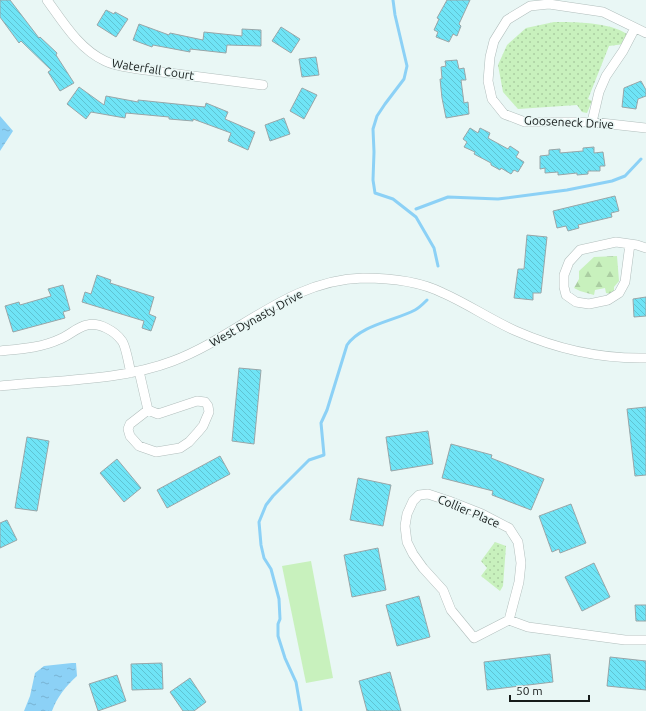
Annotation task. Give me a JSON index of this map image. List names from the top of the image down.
{
  "streets": {
    "street": [
      "Waterfall Court",
      "Gooseneck Drive",
      "West Dynasty Drive",
      "Collier Place"
    ]
  },
  "scale_bar": "50 m"
}
